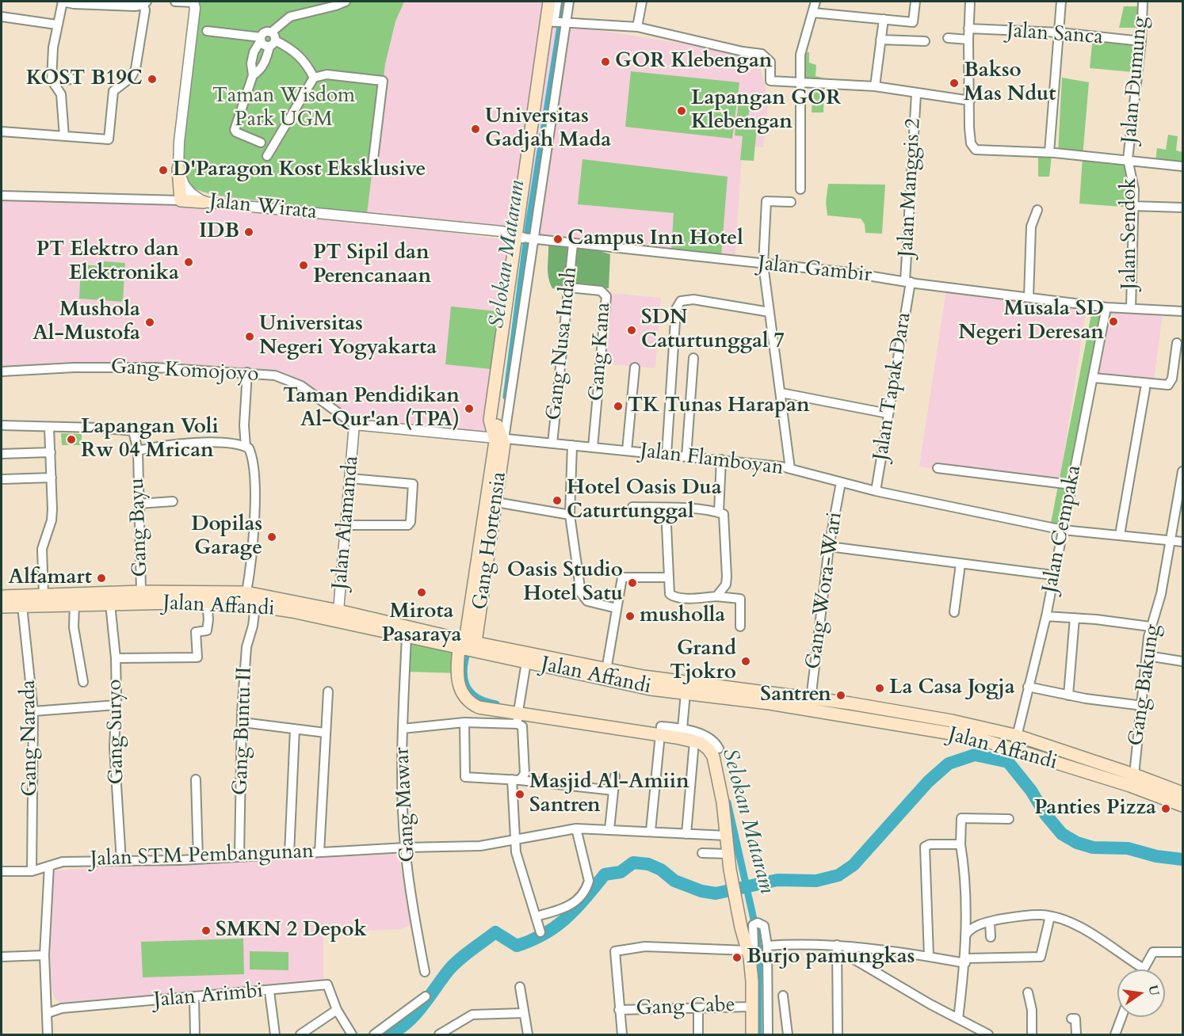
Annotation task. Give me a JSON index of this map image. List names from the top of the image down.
{
  "streets": {
    "main road": ["Jalan Wirata", "Gang Hortensia", "Jalan Affandi"],
    "street": [
      "Jalan Sanca",
      "Jalan Dumung",
      "Jalan Manggis 2",
      "Jalan Sendok",
      "Jalan Gambir",
      "Gang Nusa Indah",
      "Gang Kana",
      "Gang Komojoyo",
      "Jalan Tapak Dara",
      "Jalan Flamboyan",
      "Jalan Alamanda",
      "Gang Bayu",
      "Jalan Cempaka",
      "Gang Wora-Wari",
      "Gang Bakung",
      "Gang Buntu II",
      "Gang Suryo",
      "Gang Narada",
      "Gang Mawar",
      "Jalan STM Pembangunan",
      "Jalan Arimbi",
      "Gang Cabe"
    ]
  },
  "crossings": [
    ["Jalan Sanca", "Jalan Dumung"],
    ["Jalan Dumung", "Jalan Sendok"],
    ["Jalan Manggis 2", "Jalan Gambir"],
    ["Jalan Manggis 2", "Jalan Tapak Dara"],
    ["Jalan Wirata", "Jalan Gambir"],
    ["Jalan Sendok", "Jalan Gambir"],
    ["Jalan Gambir", "Gang Nusa Indah"],
    ["Jalan Gambir", "Jalan Tapak Dara"],
    ["Jalan Gambir", "Jalan Cempaka"],
    ["Gang Nusa Indah", "Gang Kana"],
    ["Gang Nusa Indah", "Jalan Flamboyan"],
    ["Gang Kana", "Jalan Flamboyan"],
    ["Gang Komojoyo", "Jalan Flamboyan"],
    ["Gang Komojoyo", "Jalan Alamanda"],
    ["Jalan Tapak Dara", "Jalan Flamboyan"],
    ["Jalan Flamboyan", "Jalan Alamanda"],
    ["Jalan Flamboyan", "Jalan Cempaka"],
    ["Jalan Flamboyan", "Gang Hortensia"],
    ["Jalan Flamboyan", "Gang Wora-Wari"],
    ["Jalan Flamboyan", "Gang Bakung"],
    ["Jalan Alamanda", "Jalan Affandi"],
    ["Gang Bayu", "Jalan Affandi"],
    ["Jalan Cempaka", "Jalan Affandi"],
    ["Gang Hortensia", "Jalan Affandi"],
    ["Gang Wora-Wari", "Jalan Affandi"],
    ["Jalan Affandi", "Gang Bakung"],
    ["Jalan Affandi", "Gang Buntu II"],
    ["Jalan Affandi", "Gang Suryo"],
    ["Jalan Affandi", "Gang Narada"],
    ["Jalan Affandi", "Gang Mawar"],
    ["Gang Buntu II", "Jalan STM Pembangunan"],
    ["Gang Suryo", "Jalan STM Pembangunan"],
    ["Gang Narada", "Jalan STM Pembangunan"],
    ["Gang Mawar", "Jalan STM Pembangunan"]
  ],
  "water": ["Selokan Mataram"],
  "parks": ["Taman Wisdom Park UGM"],
  "places": [
    "GOR Klebengan",
    "KOST B19C",
    "Bakso Mas Ndut",
    "Lapangan GOR Klebengan",
    "Universitas Gadjah Mada",
    "D'Paragon Kost Eksklusive",
    "IDB",
    "Campus Inn Hotel",
    "PT Elektro dan Elektronika",
    "PT Sipil dan Perencanaan",
    "Musala SD Negeri Deresan",
    "Mushola Al-Mustofa",
    "SDN Caturtunggal 7",
    "Universitas Negeri Yogyakarta",
    "TK Tunas Harapan",
    "Taman Pendidikan Al-Qur'an (TPA)",
    "Lapangan Voli Rw 04 Mrican",
    "Hotel Oasis Dua Caturtunggal",
    "Dopilas Garage",
    "Alfamart",
    "Oasis Studio Hotel Satu",
    "Mirota Pasaraya",
    "musholla",
    "Grand Tjokro",
    "La Casa Jogja",
    "Santren",
    "Masjid Al-Amiin Santren",
    "Panties Pizza",
    "SMKN 2 Depok",
    "Burjo pamungkas"
  ],
  "north": "right"
}
